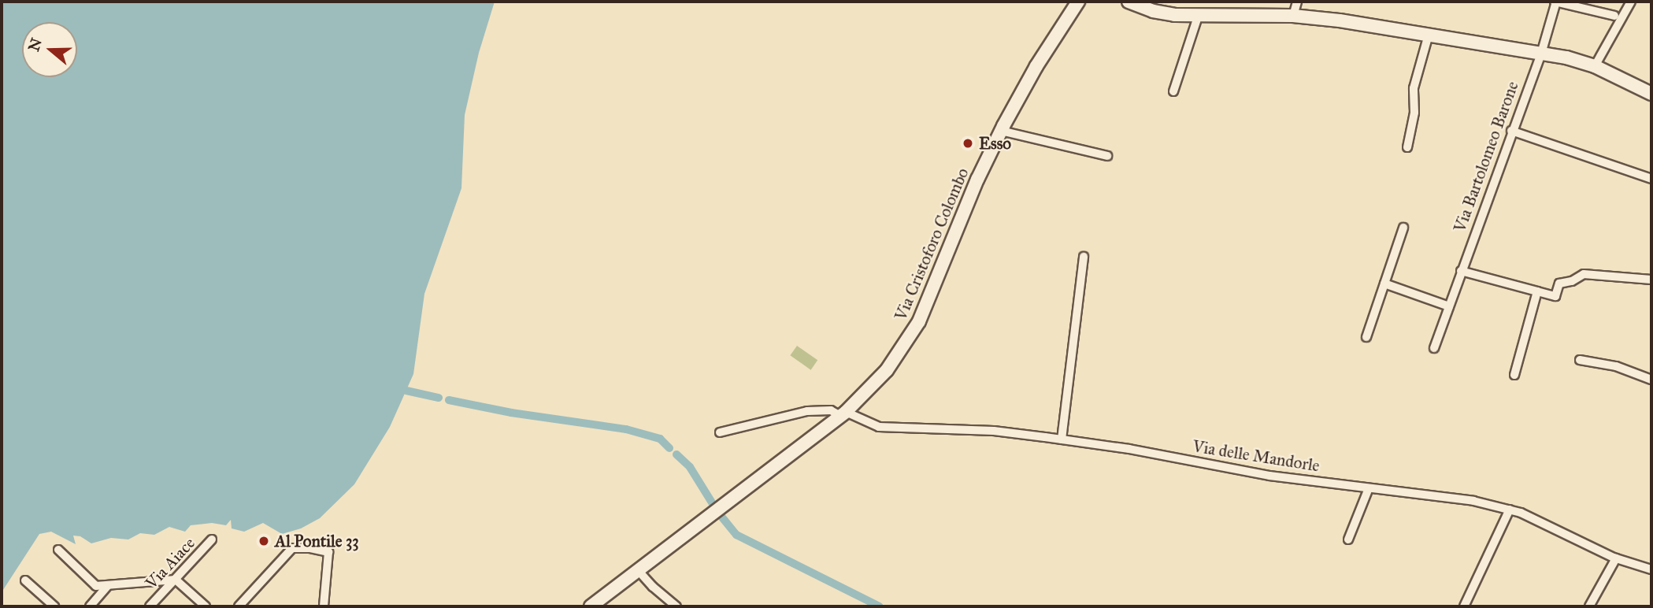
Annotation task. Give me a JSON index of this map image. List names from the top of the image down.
{
  "streets": {
    "main road": ["Via Cristoforo Colombo"],
    "street": ["Via Bartolomeo Barone", "Via delle Mandorle", "Via Aiace"]
  },
  "crossings": [
    ["Via Cristoforo Colombo", "Via delle Mandorle"]
  ],
  "places": ["Esso", "Al Pontile 33"],
  "north": "left"
}
